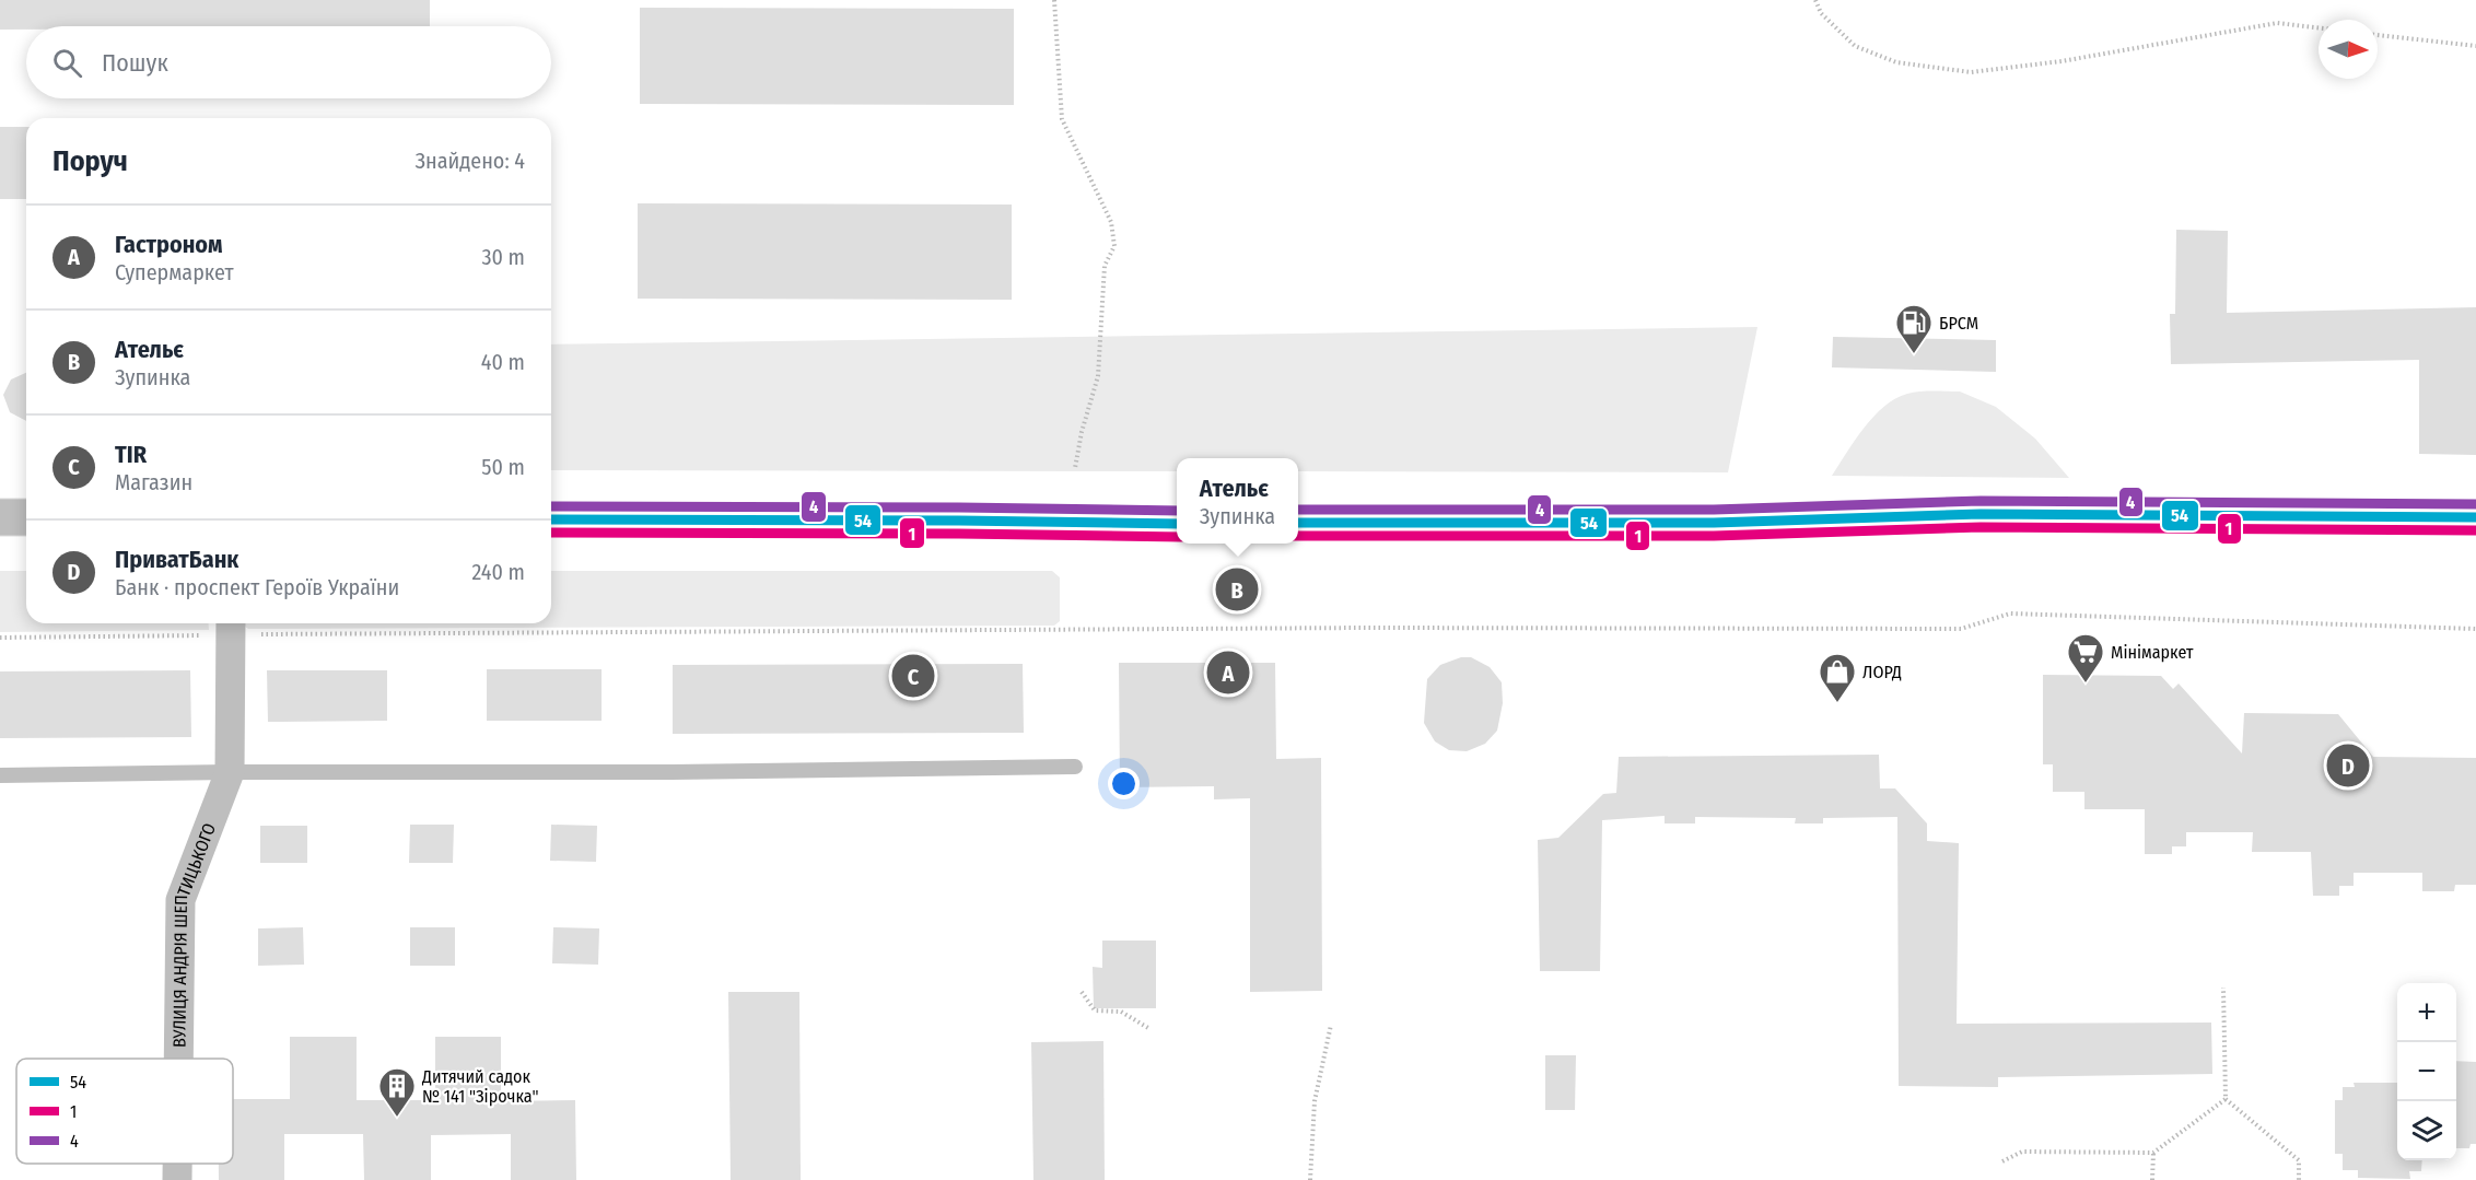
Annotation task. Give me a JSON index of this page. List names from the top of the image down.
{
  "streets": {
    "street": ["ВУЛИЦЯ АНДРІЯ ШЕПТИЦЬКОГО"]
  },
  "places": {
    "fuel station": ["БРСМ"],
    "supermarket": ["Мінімаркет"],
    "shop": ["ЛОРД"],
    "building": ["Дитячий садок № 141 \"Зірочка\""]
  },
  "lines": ["transit line 4", "transit line 54", "transit line 1"],
  "legend": ["54", "1", "4"],
  "north": "right",
  "page": {
    "search": "Пошук",
    "heading": ["Поруч", "Знайдено: 4"],
    "list": [
      {
        "mark": "A",
        "name": "Гастроном",
        "note": "Супермаркет",
        "value": "30 m"
      },
      {
        "mark": "B",
        "name": "Ательє",
        "note": "Зупинка",
        "value": "40 m"
      },
      {
        "mark": "C",
        "name": "TIR",
        "note": "Магазин",
        "value": "50 m"
      },
      {
        "mark": "D",
        "name": "ПриватБанк",
        "note": "Банк · проспект Героїв України",
        "value": "240 m"
      }
    ],
    "popup": ["Ательє", "Зупинка"],
    "pins": [
      "B",
      "A",
      "C",
      "D"
    ],
    "map_buttons": ["+", "−"]
  }
}
